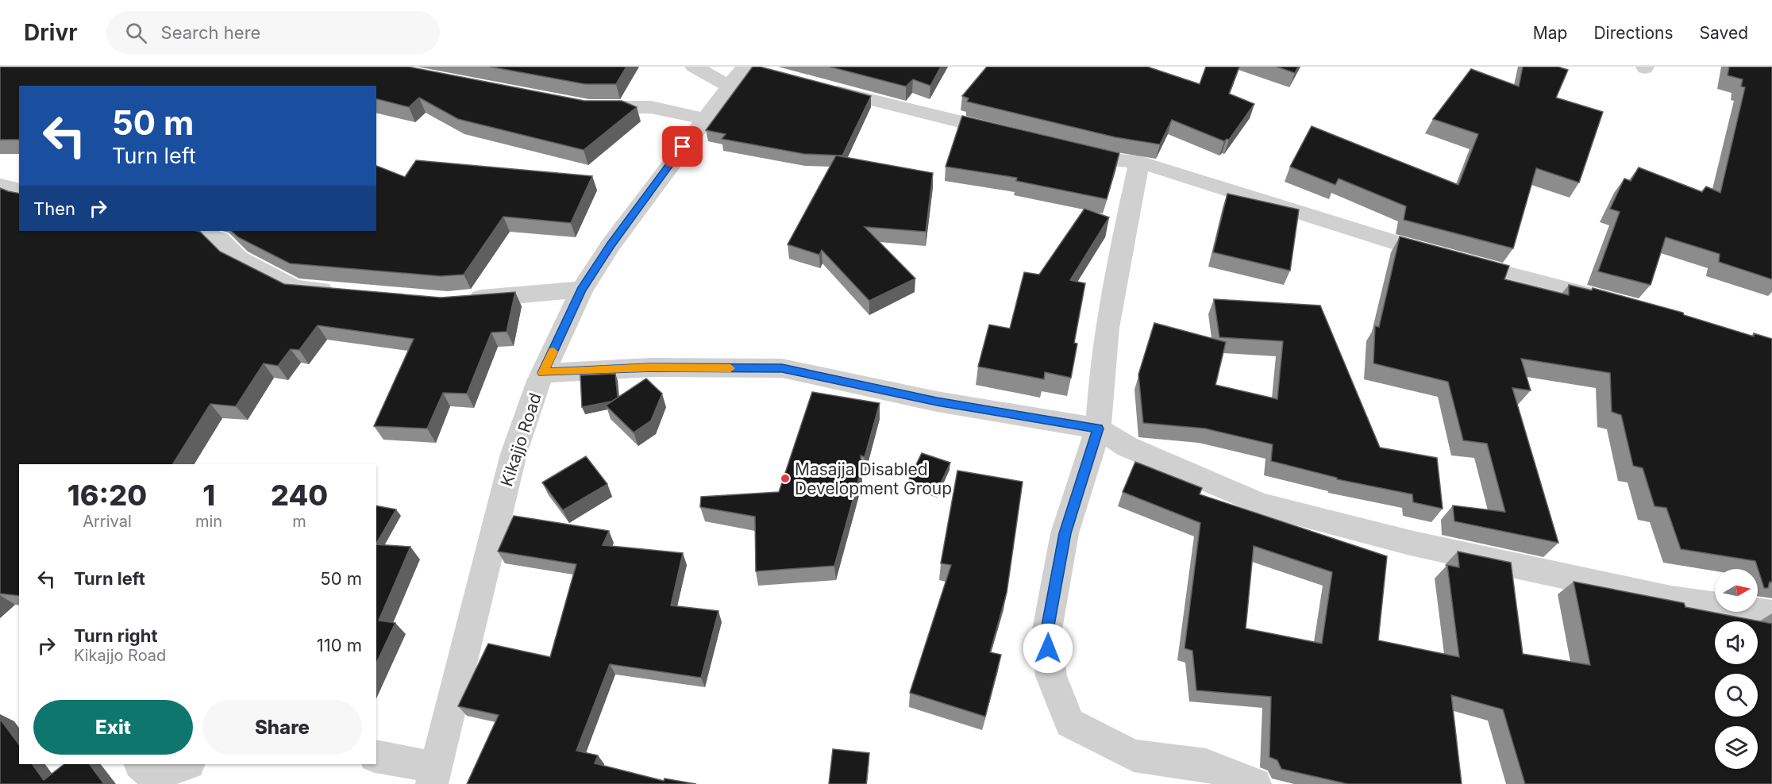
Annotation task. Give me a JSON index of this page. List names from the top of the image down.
{
  "streets": {
    "street": ["Kikajjo Road"]
  },
  "places": ["Masajja Disabled Development Group"],
  "north": "right",
  "page": {
    "header": "Drivr",
    "search": "Search here",
    "nav": ["Map", "Directions", "Saved"],
    "turn": ["50 m", "Turn left"],
    "then": "Then",
    "eta": [
      "16:20",
      "Arrival",
      "1",
      "min",
      "240",
      "m"
    ],
    "list": [
      {
        "name": "Turn left",
        "value": "50 m"
      },
      {
        "name": "Turn right",
        "note": "Kikajjo Road",
        "value": "110 m"
      }
    ],
    "buttons": ["Exit", "Share"]
  }
}
